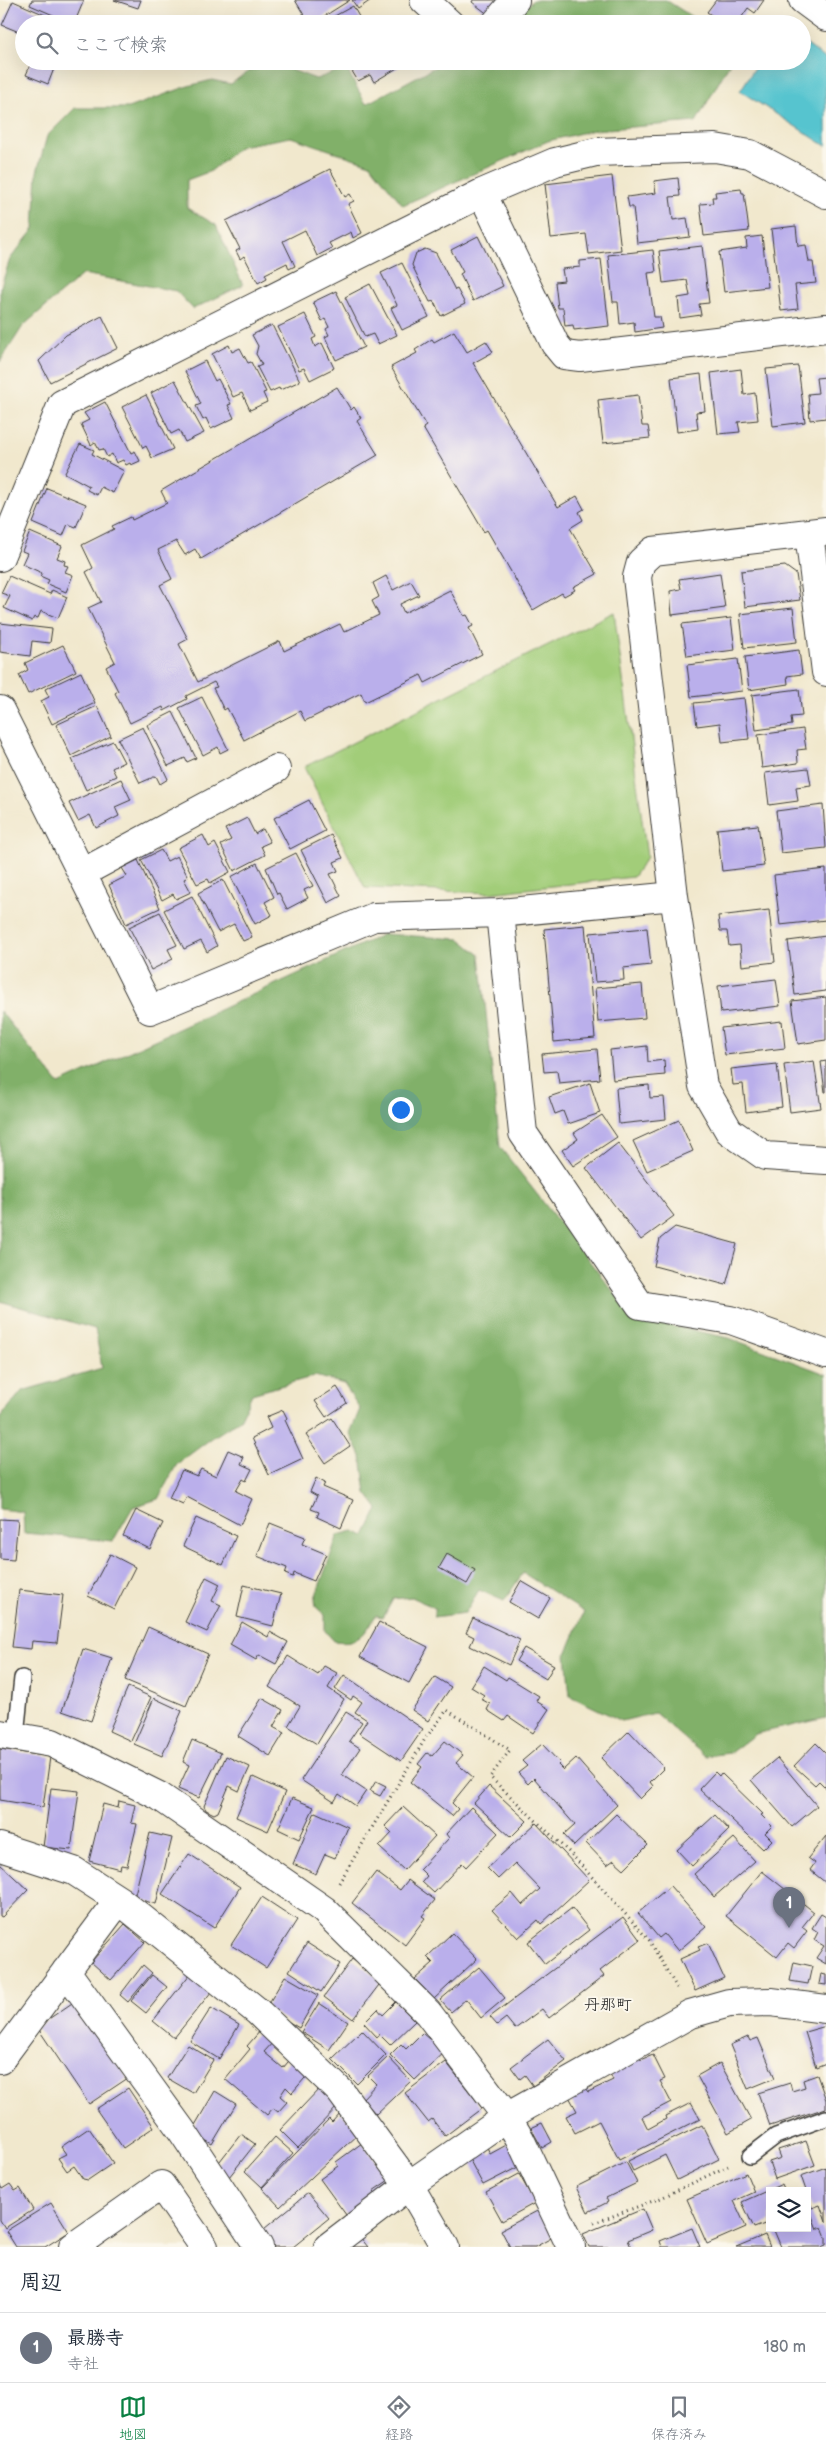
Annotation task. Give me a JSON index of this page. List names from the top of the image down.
{
  "districts": ["丹那町"],
  "page": {
    "search": "ここで検索",
    "pins": "1",
    "heading": "周辺",
    "list": [
      {
        "mark": "1",
        "name": "最勝寺",
        "note": "寺社",
        "value": "180 m"
      }
    ],
    "nav": ["地図", "経路", "保存済み"]
  }
}
